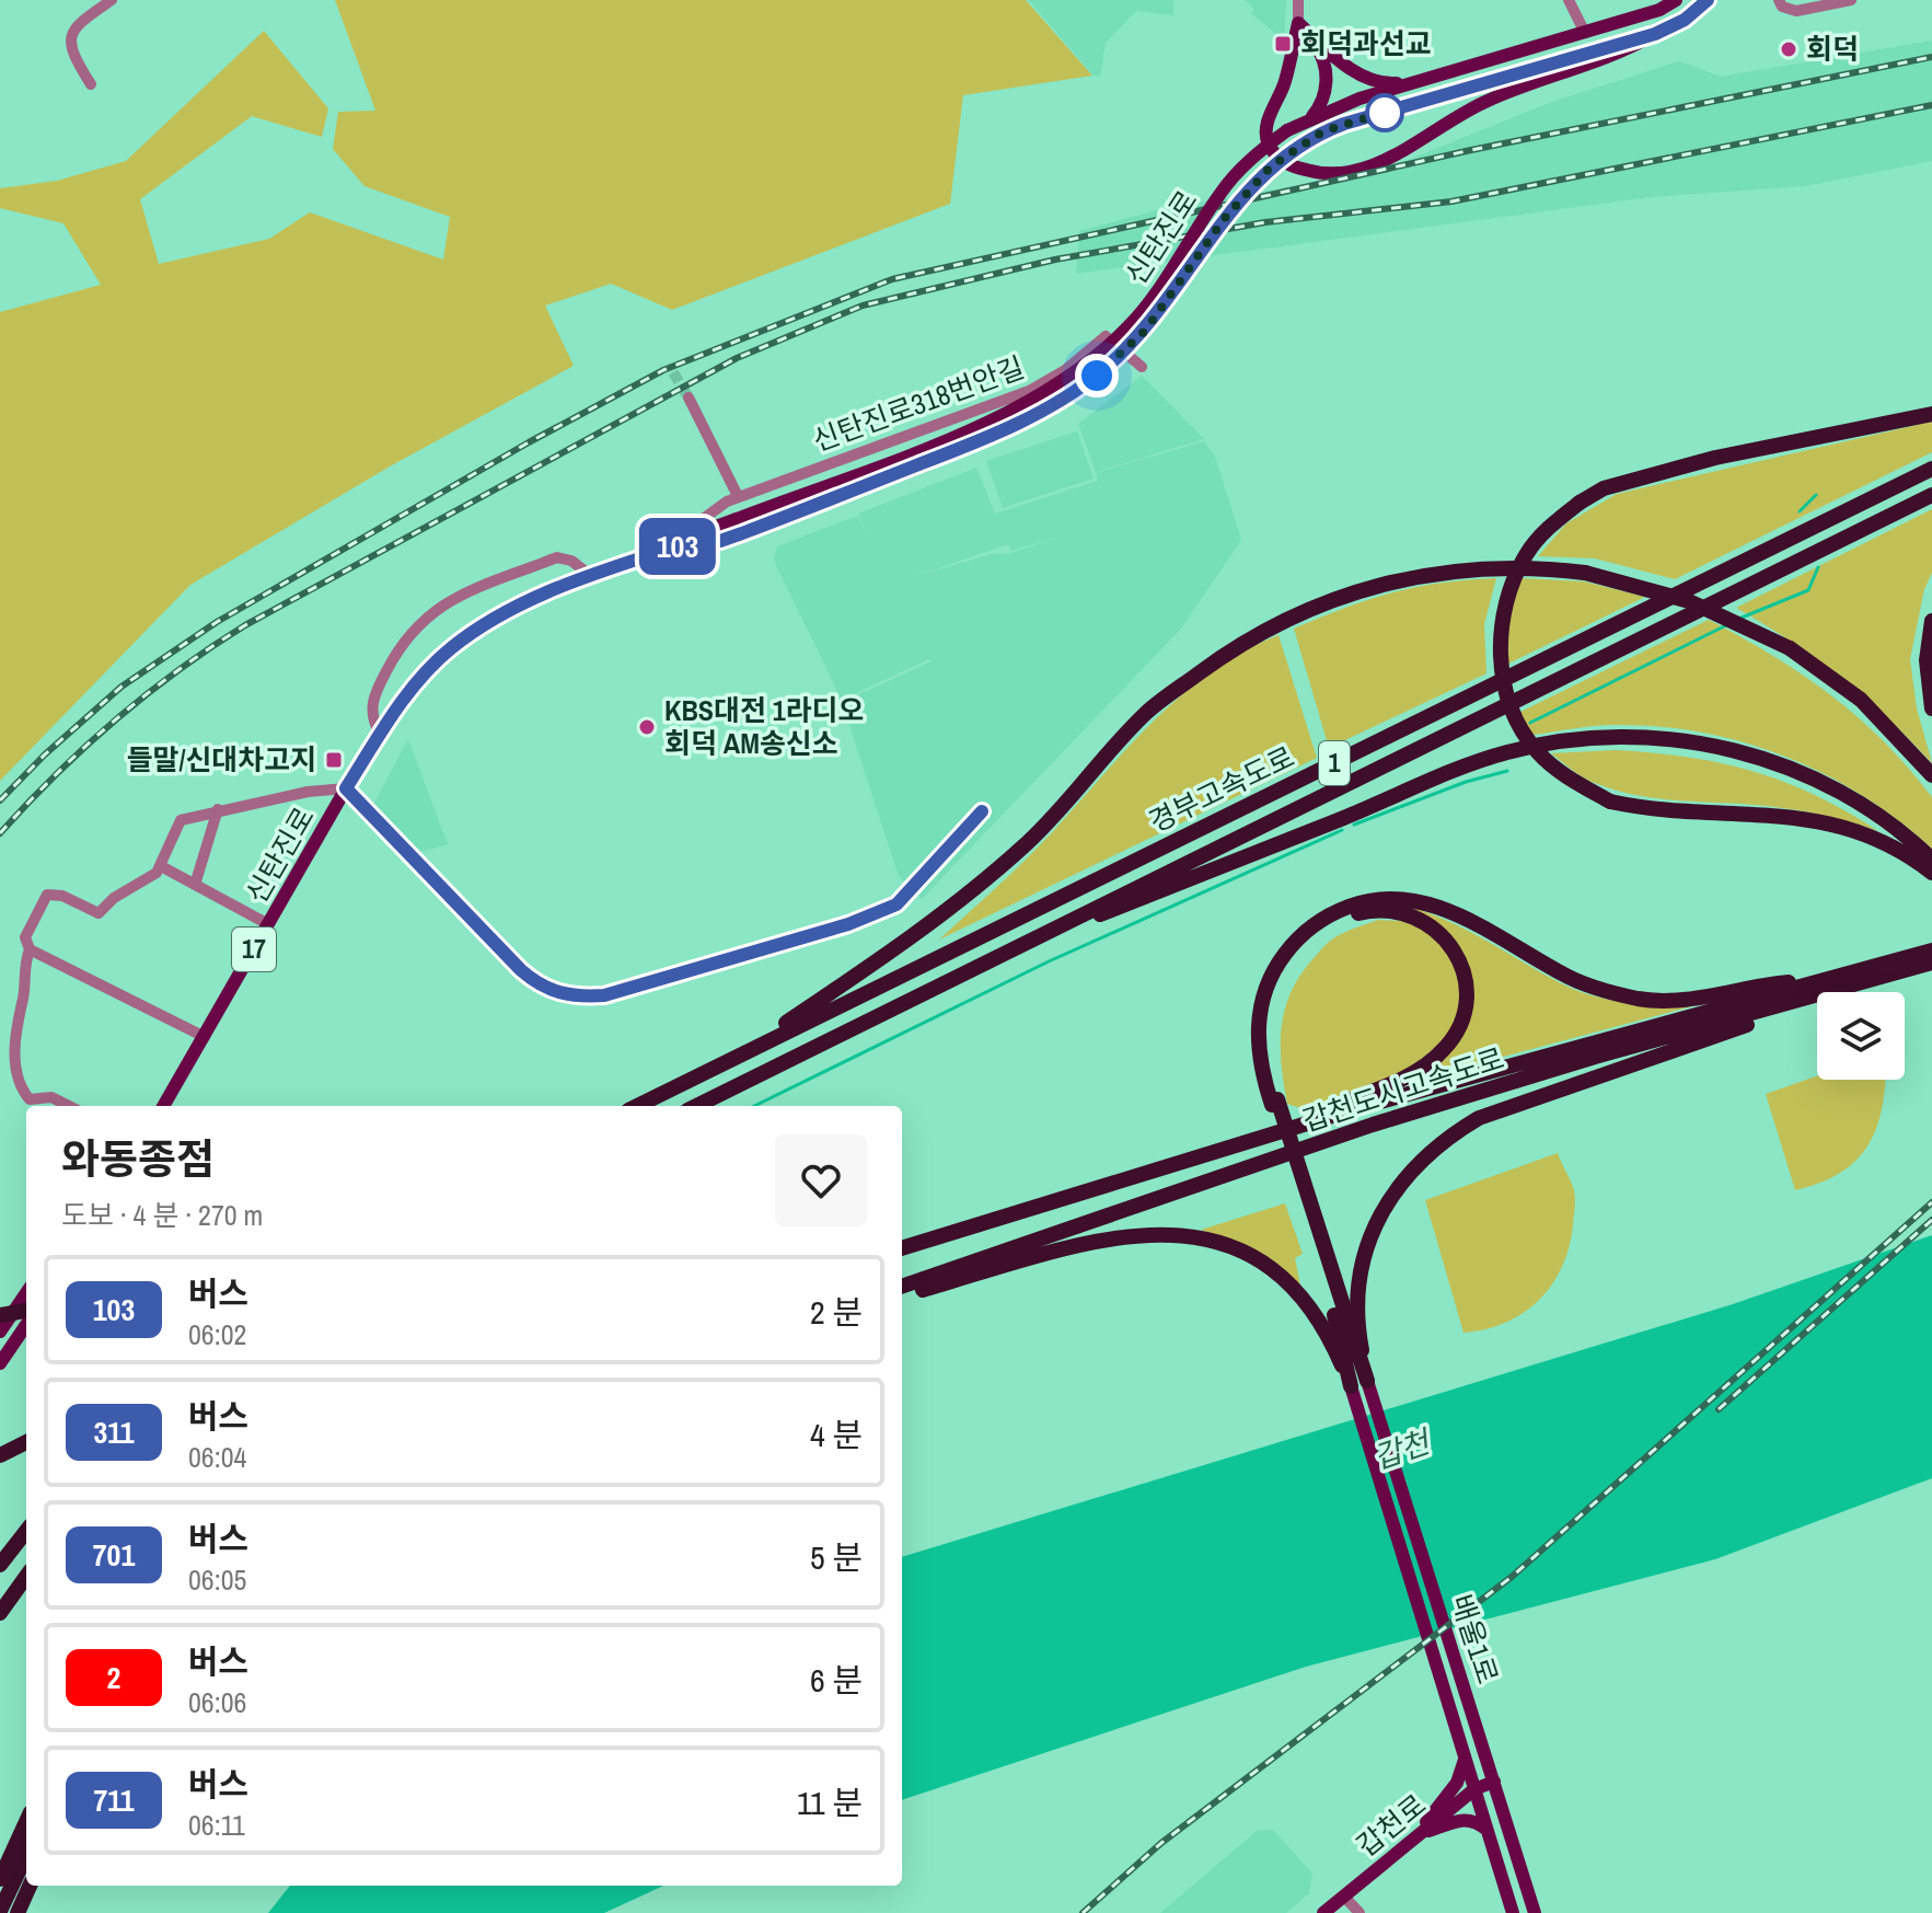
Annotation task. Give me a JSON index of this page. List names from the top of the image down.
{
  "streets": {
    "highway": ["1", "경부고속도로", "갑천도시고속도로"],
    "main road": [
      "신탄진로",
      "17",
      "배울1로",
      "갑천로"
    ],
    "street": ["신탄진로318번안길"]
  },
  "crossings": [
    ["신탄진로", "신탄진로318번안길"],
    ["배울1로", "갑천로"]
  ],
  "water": ["갑천"],
  "places": {
    "transit": ["회덕과선교", "들말/신대차고지"],
    "other": ["회덕", "KBS대전 1라디오 회덕 AM송신소"]
  },
  "lines": ["bus line 103"],
  "page": {
    "on_map": "103",
    "heading": ["와동종점", "도보 · 4 분 · 270 m"],
    "list": [
      {
        "mark": "103",
        "name": "버스",
        "note": "06:02",
        "value": "2 분"
      },
      {
        "mark": "311",
        "name": "버스",
        "note": "06:04",
        "value": "4 분"
      },
      {
        "mark": "701",
        "name": "버스",
        "note": "06:05",
        "value": "5 분"
      },
      {
        "mark": "2",
        "name": "버스",
        "note": "06:06",
        "value": "6 분"
      },
      {
        "mark": "711",
        "name": "버스",
        "note": "06:11",
        "value": "11 분"
      }
    ]
  }
}
